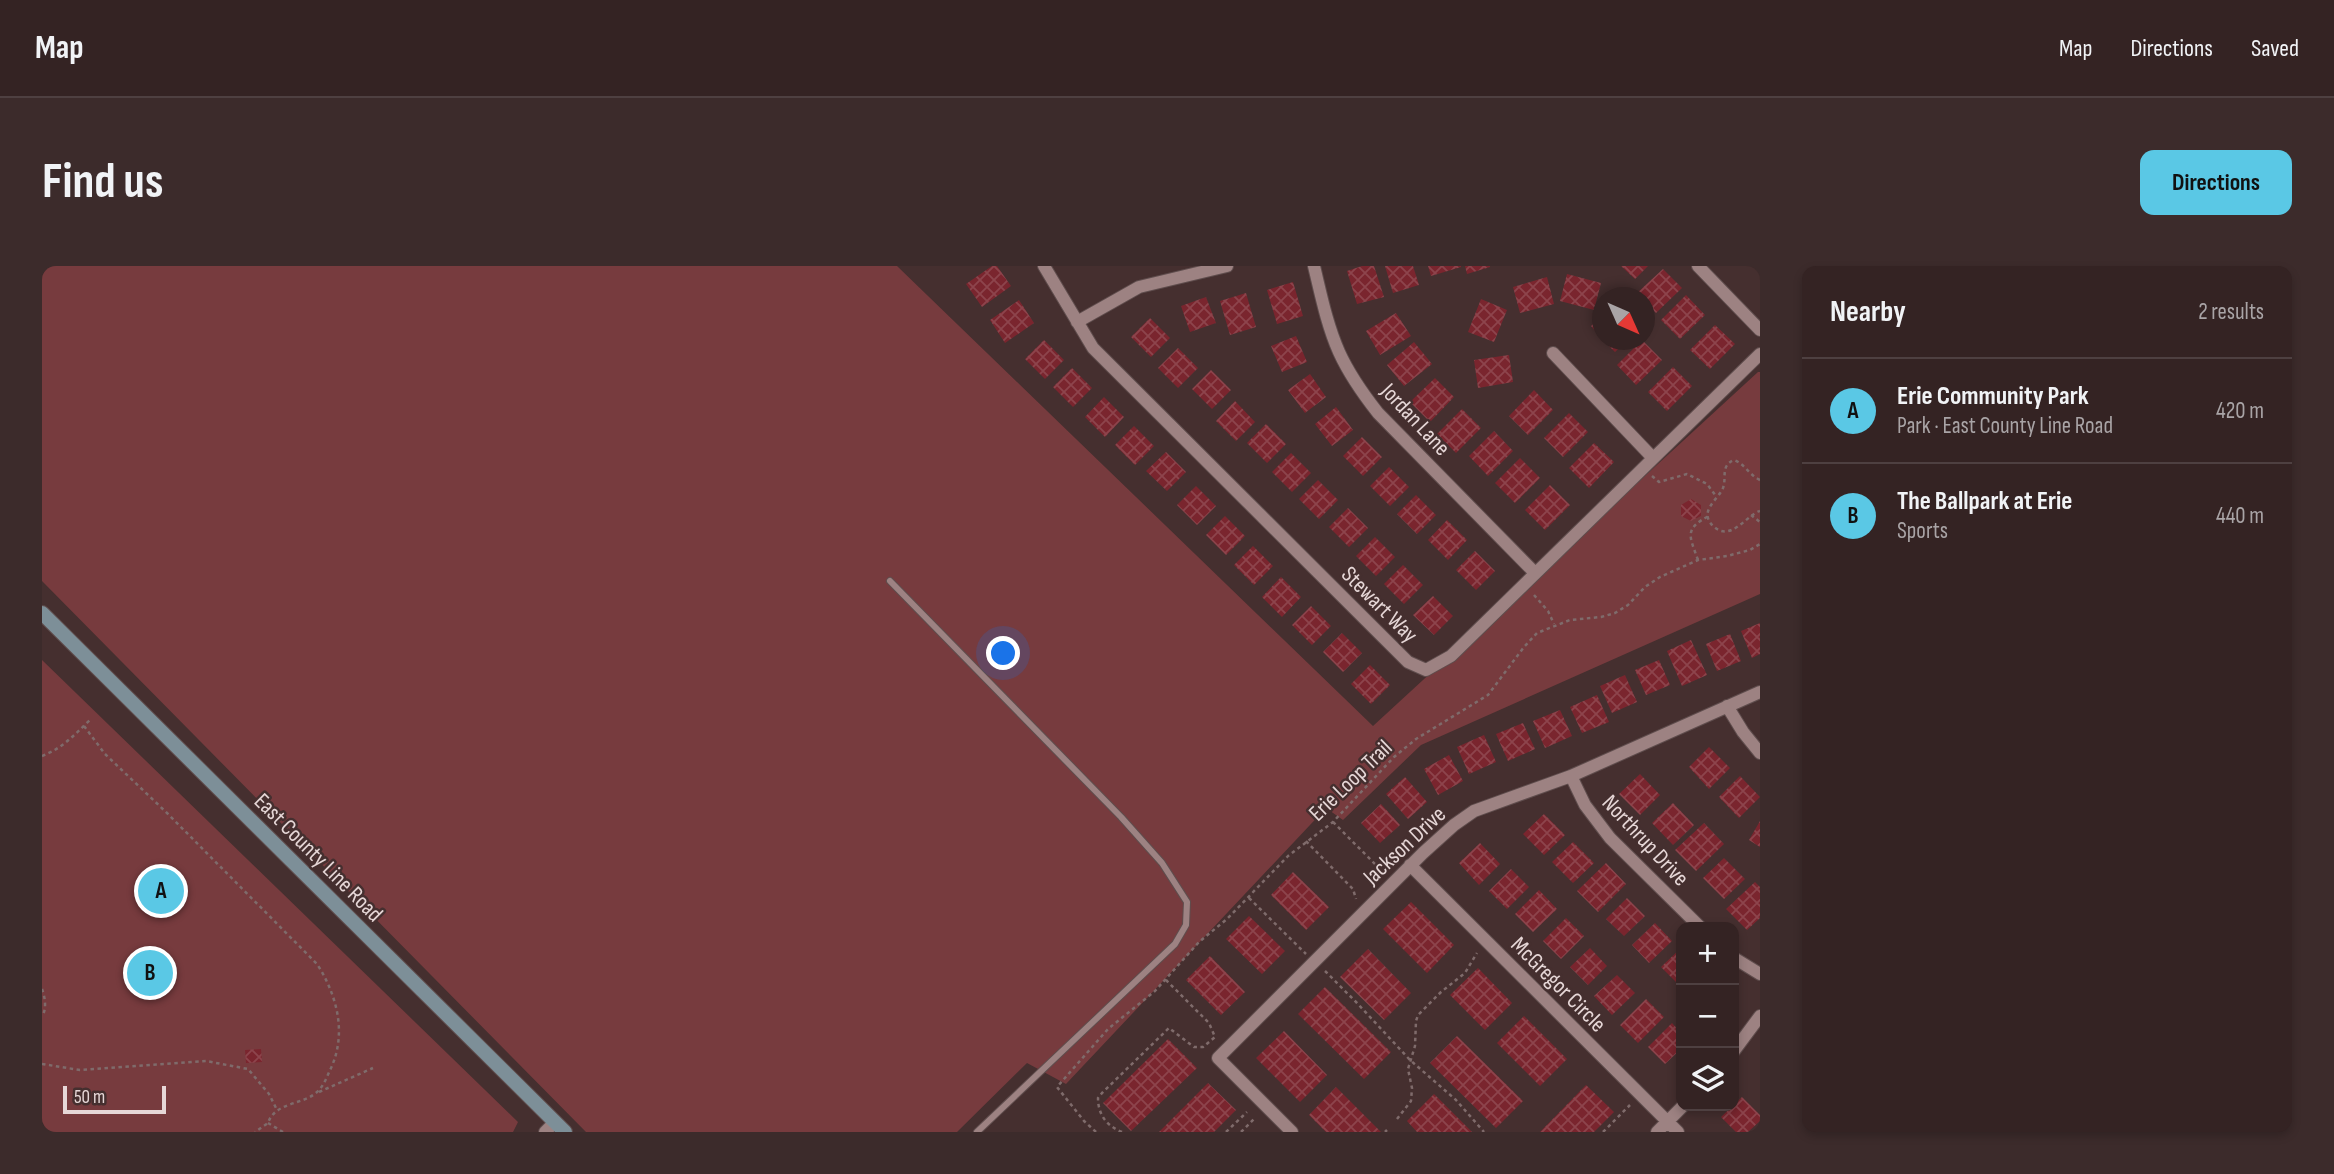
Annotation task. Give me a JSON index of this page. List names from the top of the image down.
{
  "streets": {
    "main road": ["East County Line Road"],
    "street": [
      "Jordan Lane",
      "Stewart Way",
      "Northrup Drive",
      "Jackson Drive",
      "McGregor Circle"
    ],
    "path": ["Erie Loop Trail"]
  },
  "crossings": [
    ["Jordan Lane", "Stewart Way"],
    ["Northrup Drive", "Jackson Drive"],
    ["Jackson Drive", "McGregor Circle"]
  ],
  "scale_bar": "50 m",
  "north": "bottom right",
  "page": {
    "header": "Map",
    "nav": ["Map", "Directions", "Saved"],
    "buttons": "Directions",
    "title": "Find us",
    "heading": ["Nearby", "2 results"],
    "list": [
      {
        "mark": "A",
        "name": "Erie Community Park",
        "note": "Park · East County Line Road",
        "value": "420 m"
      },
      {
        "mark": "B",
        "name": "The Ballpark at Erie",
        "note": "Sports",
        "value": "440 m"
      }
    ],
    "pins": ["A", "B"],
    "map_buttons": ["+", "−"],
    "scale": "50 m"
  }
}
